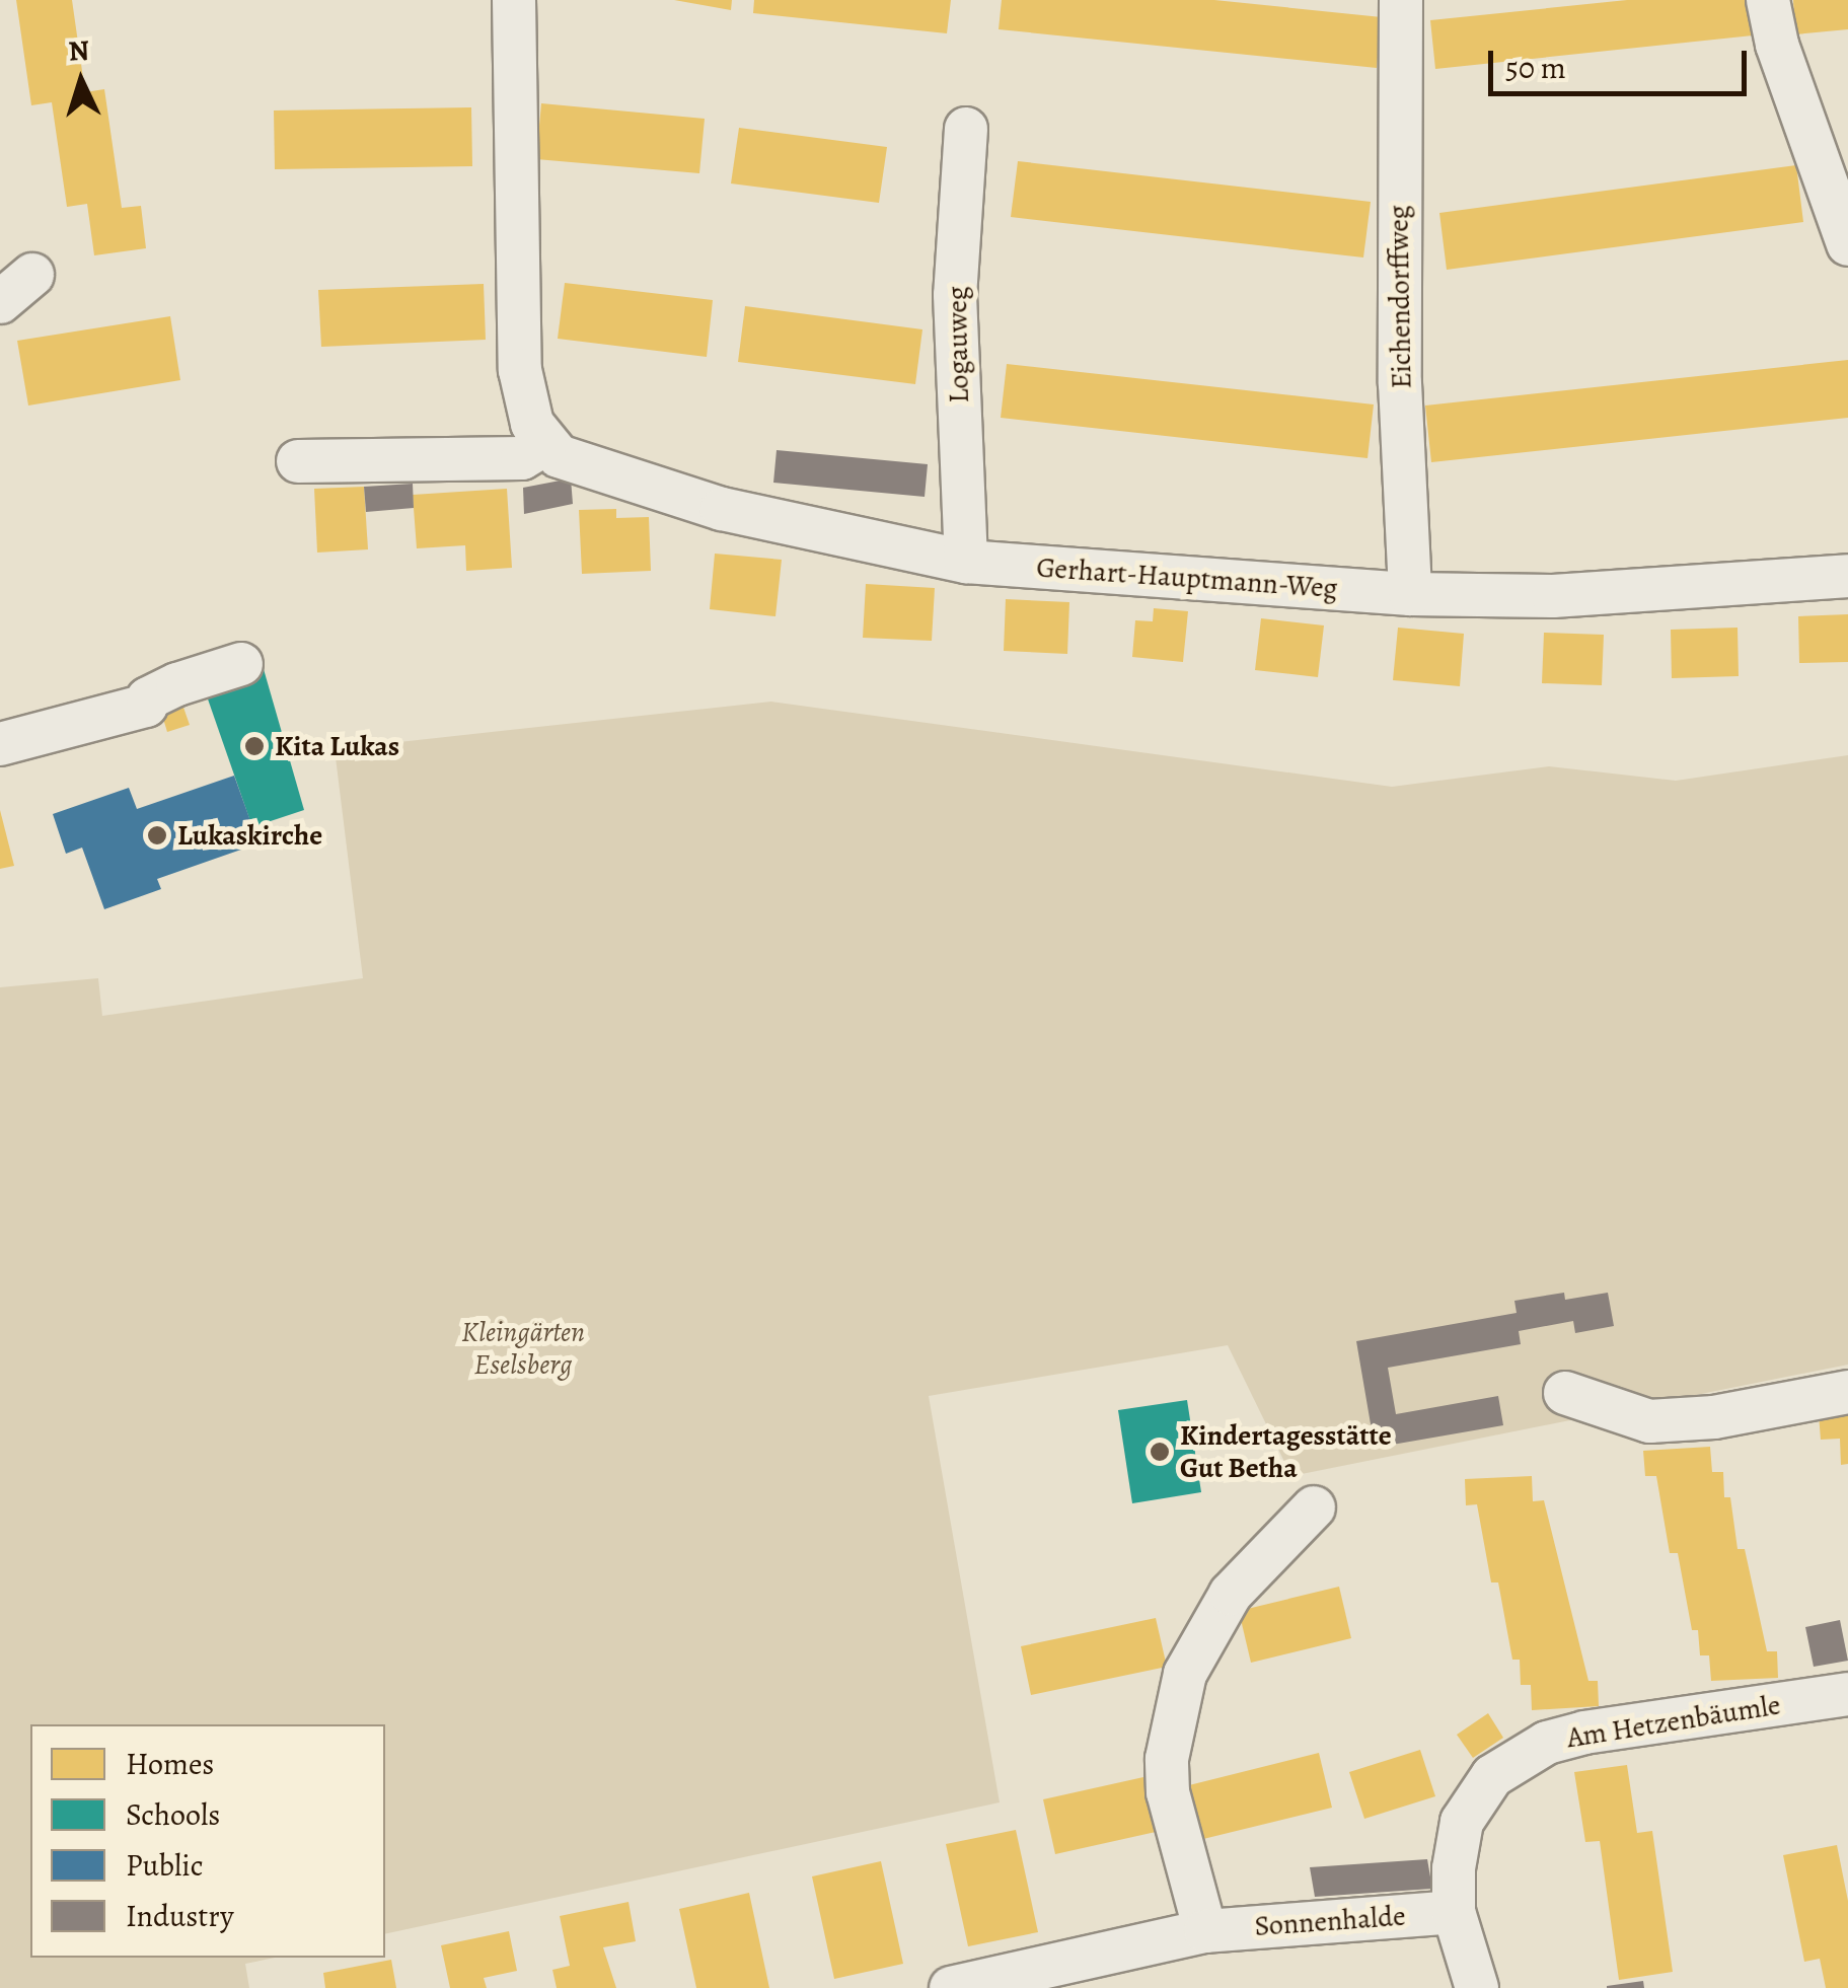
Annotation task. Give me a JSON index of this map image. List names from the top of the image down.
{
  "streets": {
    "street": [
      "Eichendorffweg",
      "Logauweg",
      "Gerhart-Hauptmann-Weg",
      "Am Hetzenbäumle",
      "Sonnenhalde"
    ]
  },
  "crossings": [
    ["Eichendorffweg", "Gerhart-Hauptmann-Weg"],
    ["Logauweg", "Gerhart-Hauptmann-Weg"],
    ["Am Hetzenbäumle", "Sonnenhalde"]
  ],
  "parks": ["Kleingärten Eselsberg"],
  "places": ["Kita Lukas", "Lukaskirche", "Kindertagesstätte Gut Betha"],
  "legend": [
    "Homes",
    "Schools",
    "Public",
    "Industry"
  ],
  "scale_bar": "50 m",
  "north": "top"
}
